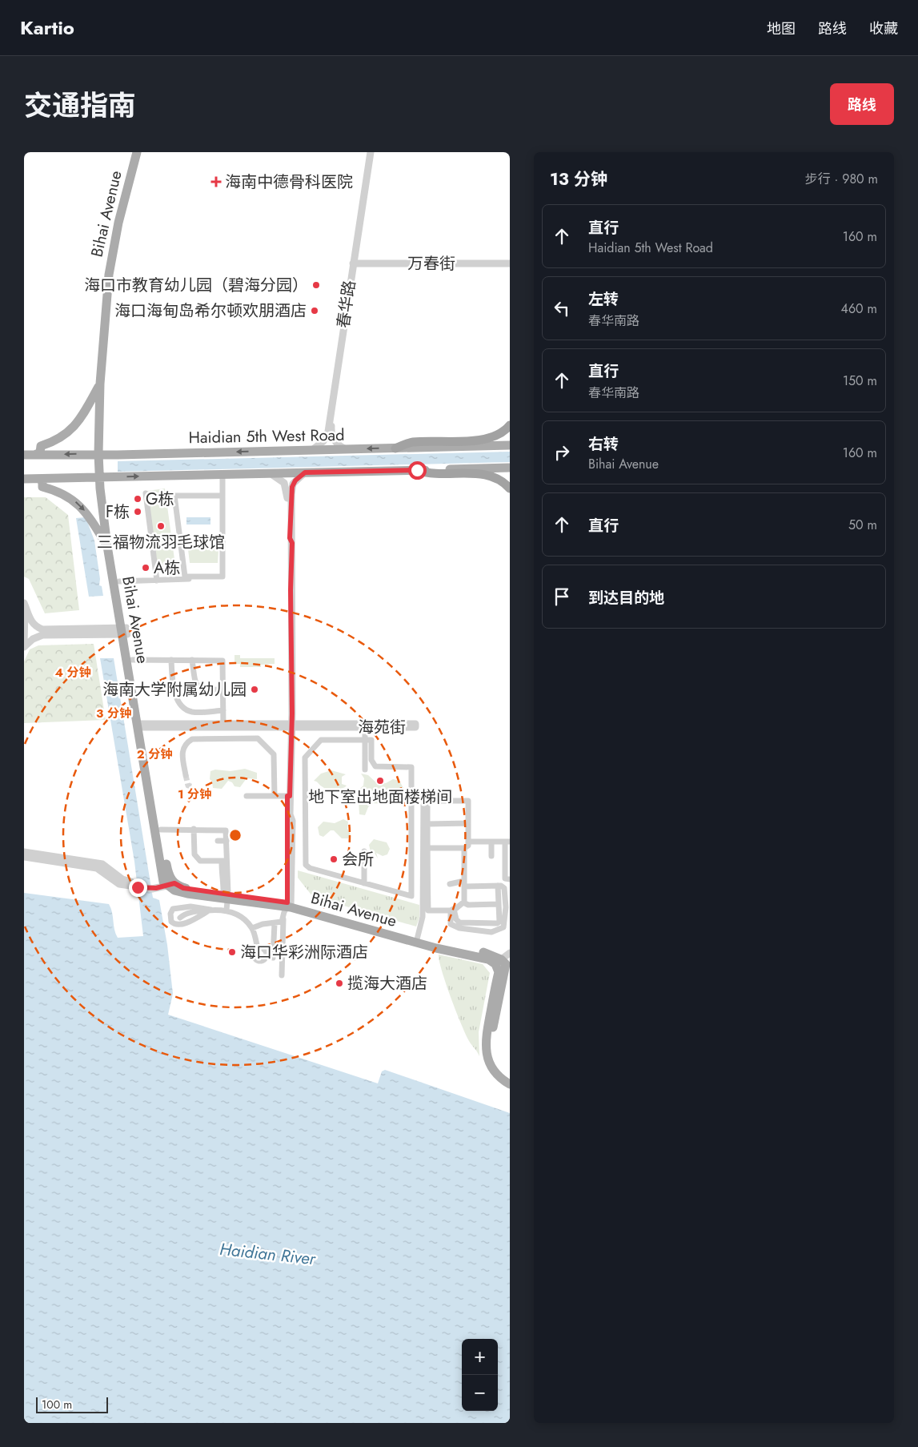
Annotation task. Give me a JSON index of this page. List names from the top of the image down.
{
  "streets": {
    "main road": ["Bihai Avenue", "Haidian 5th West Road"],
    "street": ["万春街", "春华路", "海苑街"]
  },
  "crossings": [
    ["Bihai Avenue", "Haidian 5th West Road"],
    ["Bihai Avenue", "海苑街"],
    ["万春街", "春华路"],
    ["春华路", "Haidian 5th West Road"]
  ],
  "water": ["Haidian River"],
  "places": {
    "health": ["海南中德骨科医院"],
    "other": [
      "海口市教育幼儿园（碧海分园）",
      "海口海甸岛希尔顿欢朋酒店",
      "G栋",
      "F栋",
      "三福物流羽毛球馆",
      "A栋",
      "海南大学附属幼儿园",
      "地下室出地面楼梯间",
      "会所",
      "海口华彩洲际酒店",
      "揽海大酒店"
    ]
  },
  "scale_bar": "100 m",
  "page": {
    "header": "Kartio",
    "nav": ["地图", "路线", "收藏"],
    "title": "交通指南",
    "buttons": "路线",
    "heading": ["13 分钟", "步行 · 980 m"],
    "list": [
      ["直行", "Haidian 5th West Road", "160 m"],
      ["左转", "春华南路", "460 m"],
      ["直行", "春华南路", "150 m"],
      ["右转", "Bihai Avenue", "160 m"],
      ["直行", "50 m"],
      "到达目的地"
    ],
    "map_buttons": ["+", "−"],
    "scale": "100 m"
  },
  "rings": [
    "4 分钟",
    "3 分钟",
    "2 分钟",
    "1 分钟"
  ]
}
